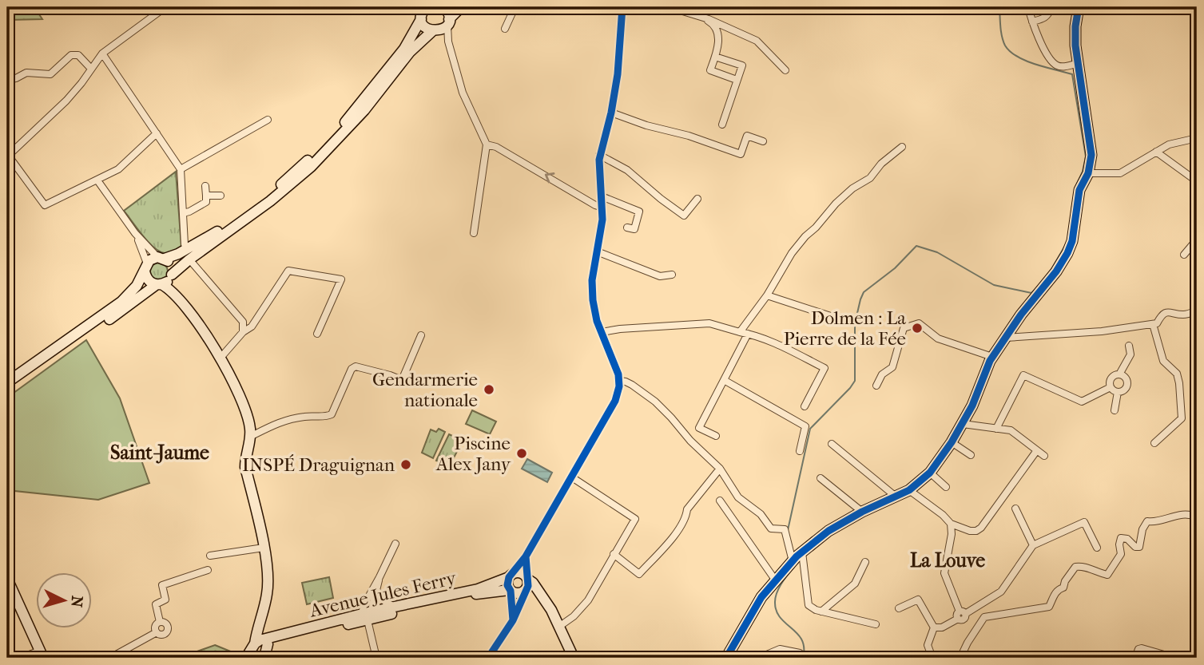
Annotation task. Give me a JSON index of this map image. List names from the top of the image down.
{
  "streets": {
    "street": ["Avenue Jules Ferry"]
  },
  "districts": ["Saint-Jaume", "La Louve"],
  "places": [
    "Dolmen : La Pierre de la Fée",
    "Gendarmerie nationale",
    "Piscine Alex Jany",
    "INSPÉ Draguignan"
  ],
  "north": "right"
}
